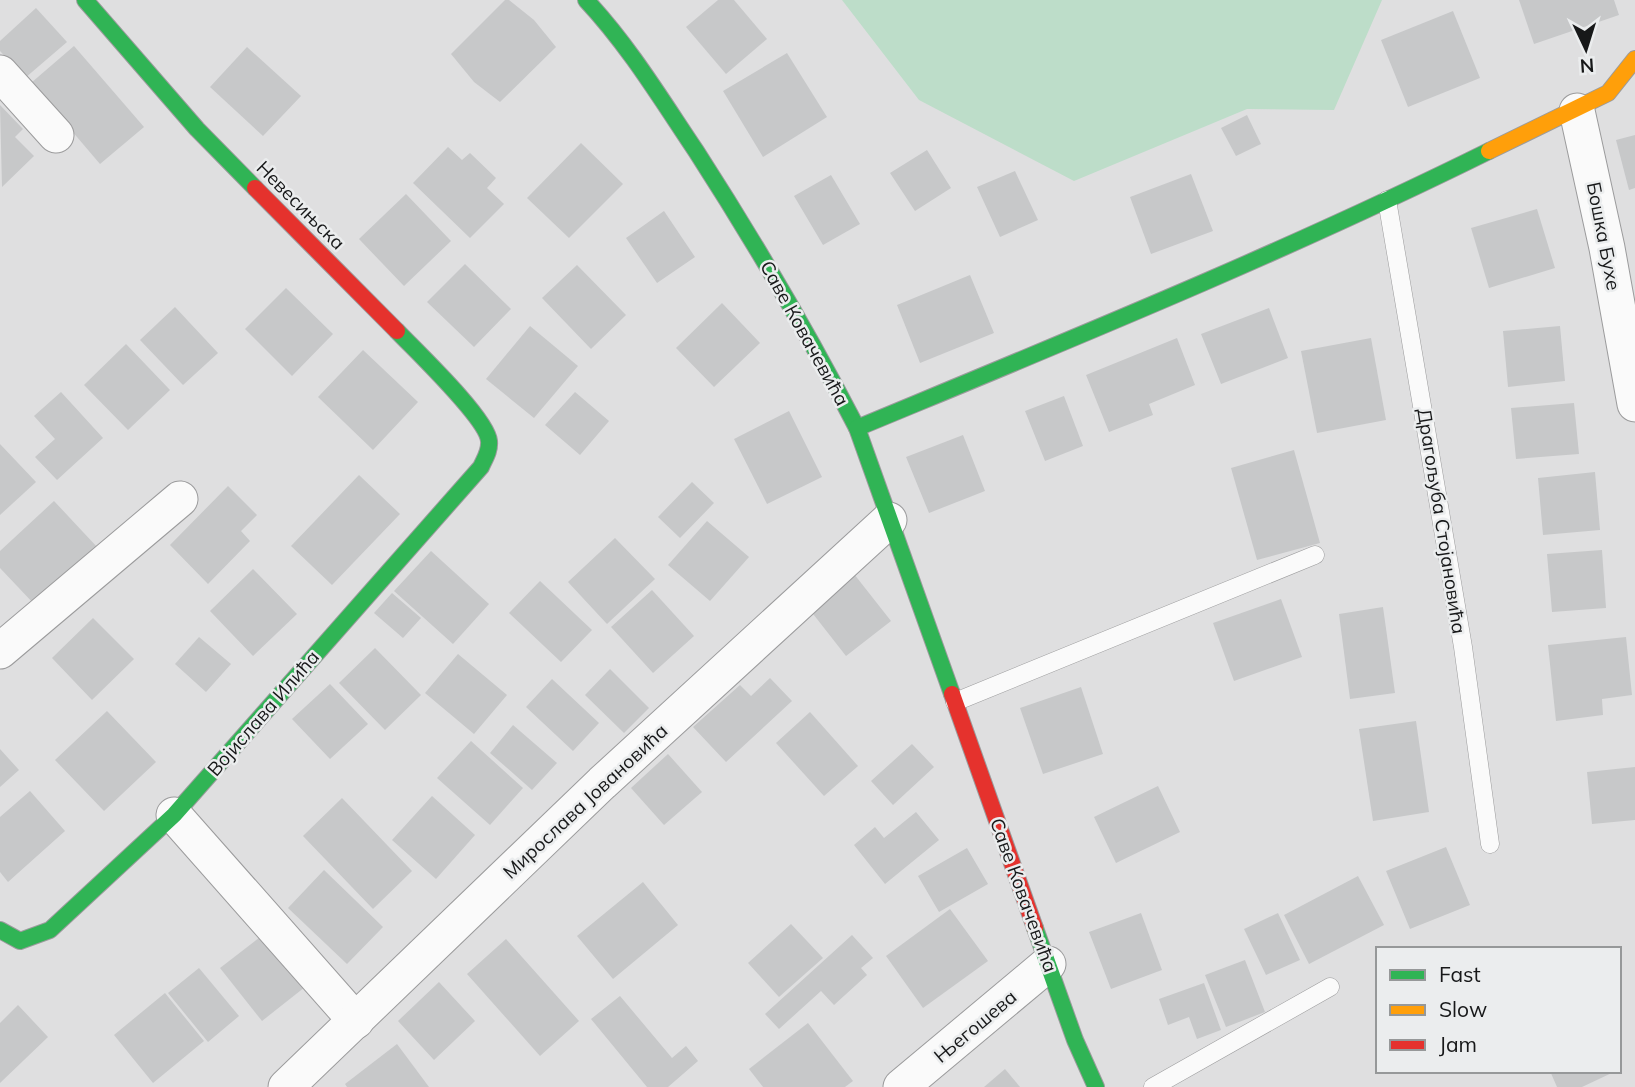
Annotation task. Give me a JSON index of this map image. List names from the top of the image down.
{
  "streets": {
    "street": [
      "Невесињска",
      "Бошка Бухе",
      "Саве Ковачевића",
      "Војислава Илића",
      "Мирослава Јовановића",
      "Његошева"
    ],
    "lane": ["Драгољуба Стојановића"]
  },
  "crossings": [
    ["Невесињска", "Војислава Илића"],
    ["Саве Ковачевића", "Мирослава Јовановића"],
    ["Саве Ковачевића", "Његошева"]
  ],
  "legend": ["Fast", "Slow", "Jam"],
  "north": "bottom"
}
